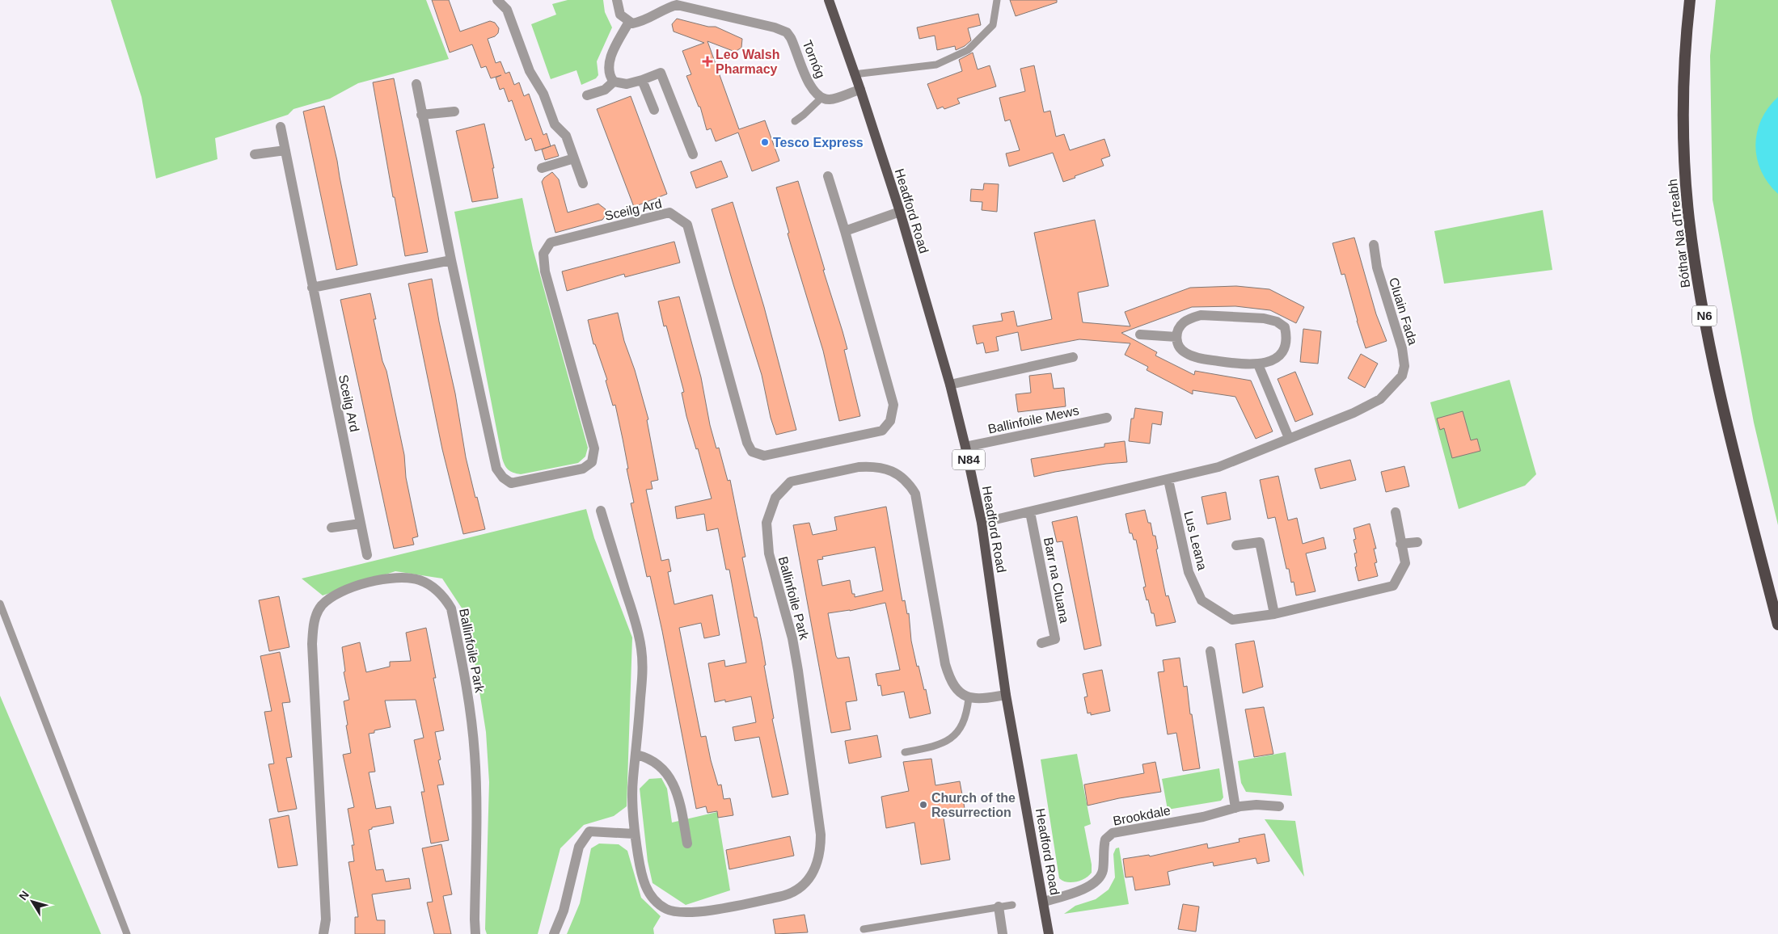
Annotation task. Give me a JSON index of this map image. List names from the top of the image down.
{
  "streets": {
    "highway": ["Bóthar Na dTreabh", "N6"],
    "main road": ["Headford Road", "N84"],
    "street": [
      "Tornóg",
      "Sceilg Ard",
      "Cluain Fada",
      "Ballinfoile Mews",
      "Lus Leana",
      "Barr na Cluana",
      "Ballinfoile Park",
      "Brookdale"
    ]
  },
  "crossings": [
    ["Tornóg", "Headford Road"],
    ["Headford Road", "Ballinfoile Mews"],
    ["Headford Road", "Brookdale"],
    ["Cluain Fada", "Lus Leana"]
  ],
  "places": {
    "health": ["Leo Walsh Pharmacy"],
    "other": ["Tesco Express", "Church of the Resurrection"]
  },
  "north": "top left"
}
